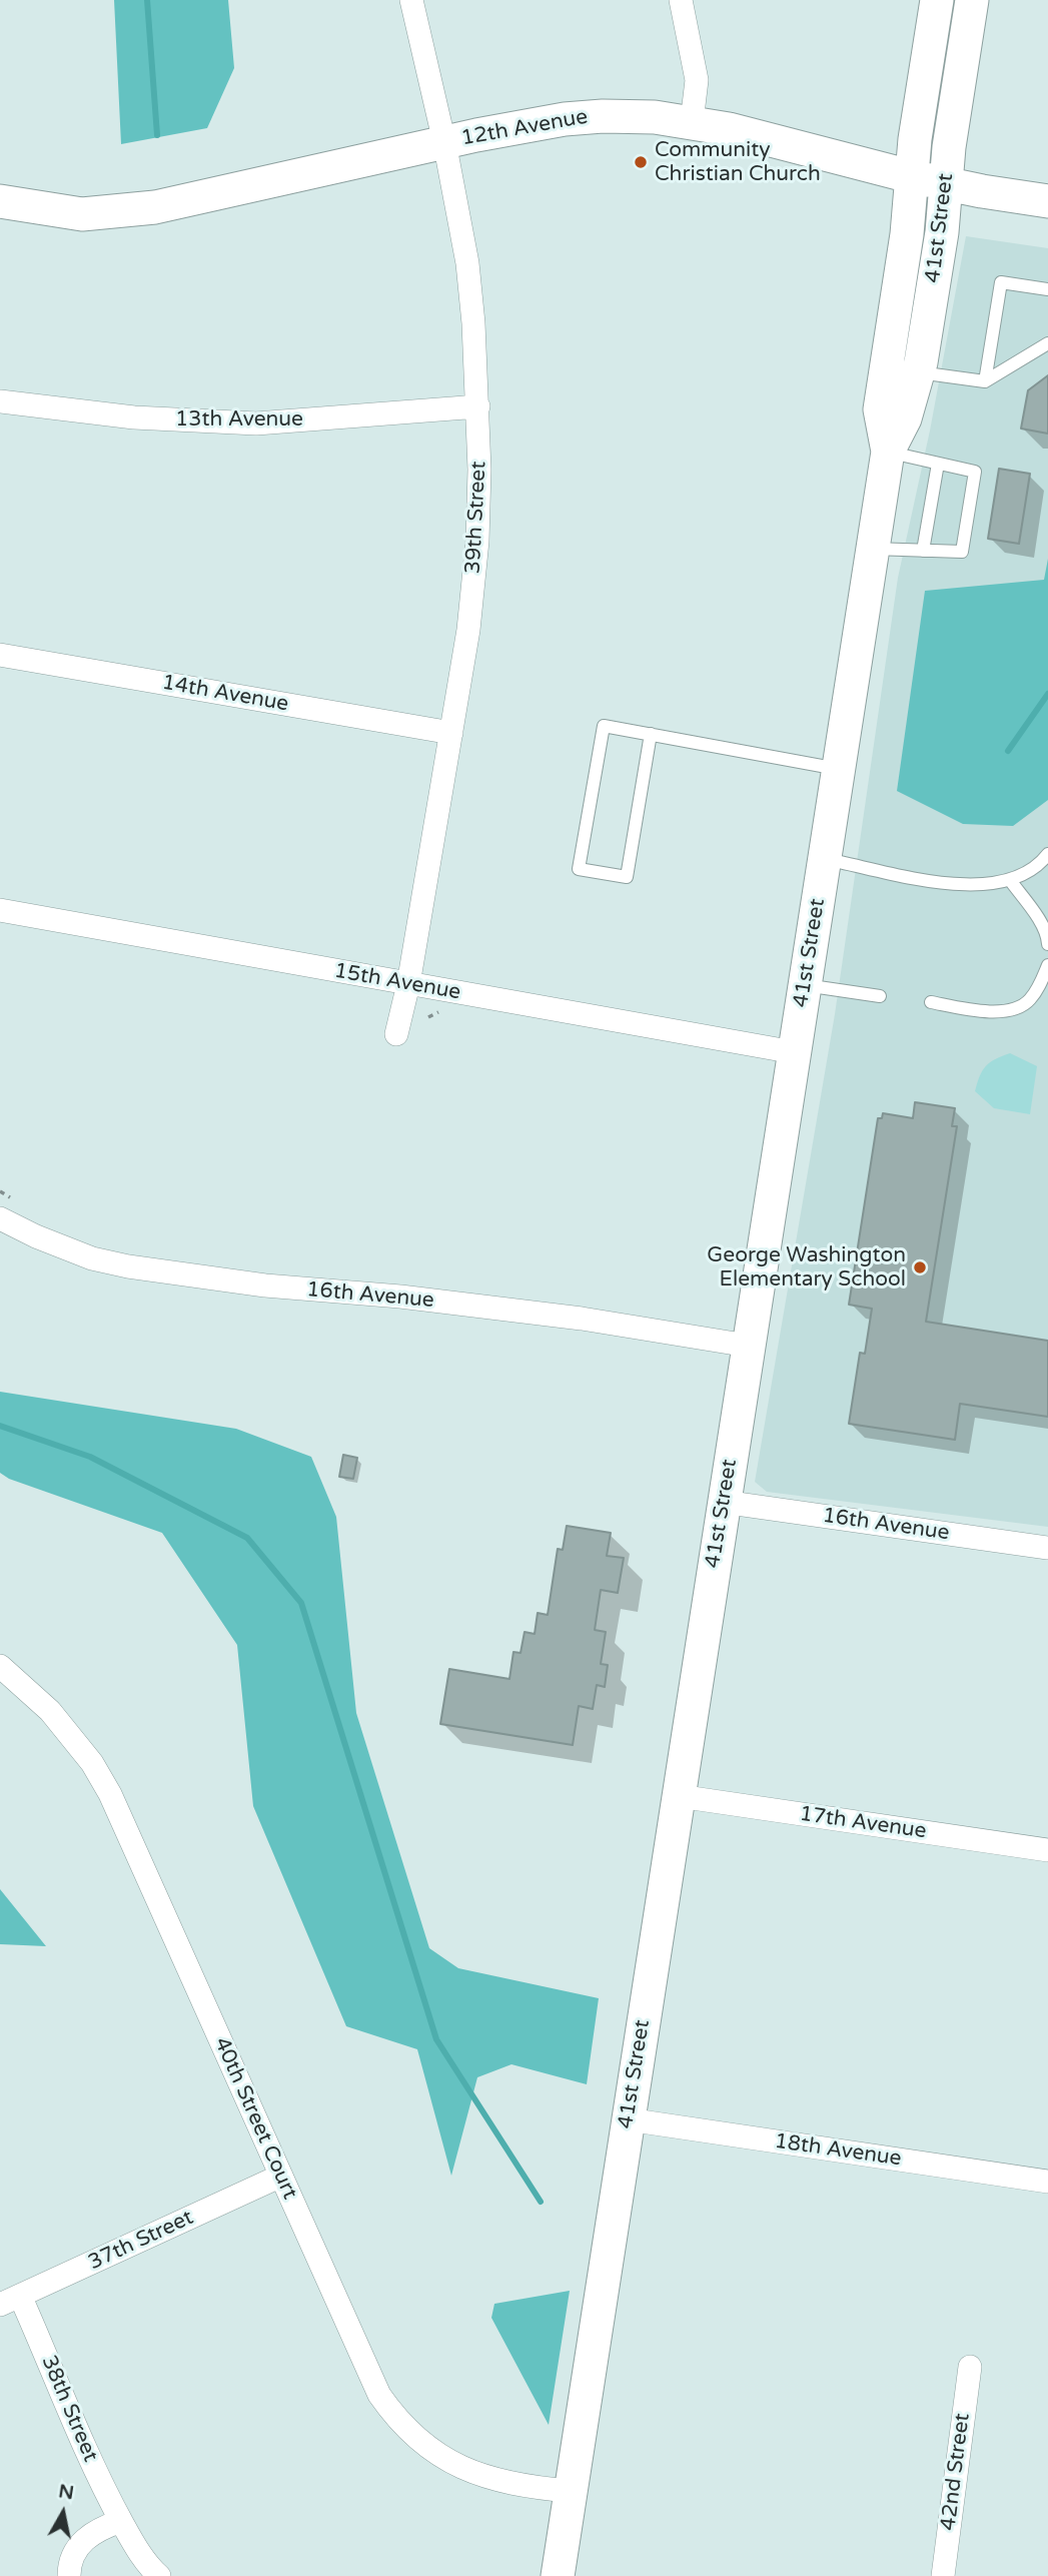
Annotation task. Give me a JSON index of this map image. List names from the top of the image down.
{
  "streets": {
    "street": [
      "12th Avenue",
      "41st Street",
      "13th Avenue",
      "39th Street",
      "14th Avenue",
      "15th Avenue",
      "16th Avenue",
      "17th Avenue",
      "40th Street Court",
      "18th Avenue",
      "37th Street",
      "38th Street",
      "42nd Street"
    ]
  },
  "crossings": [
    ["12th Avenue", "41st Street"],
    ["12th Avenue", "39th Street"],
    ["41st Street", "15th Avenue"],
    ["41st Street", "16th Avenue"],
    ["41st Street", "17th Avenue"],
    ["41st Street", "40th Street Court"],
    ["41st Street", "18th Avenue"],
    ["13th Avenue", "39th Street"],
    ["39th Street", "14th Avenue"],
    ["39th Street", "15th Avenue"],
    ["40th Street Court", "37th Street"],
    ["37th Street", "38th Street"]
  ],
  "places": ["Community Christian Church", "George Washington Elementary School"],
  "north": "top"
}
